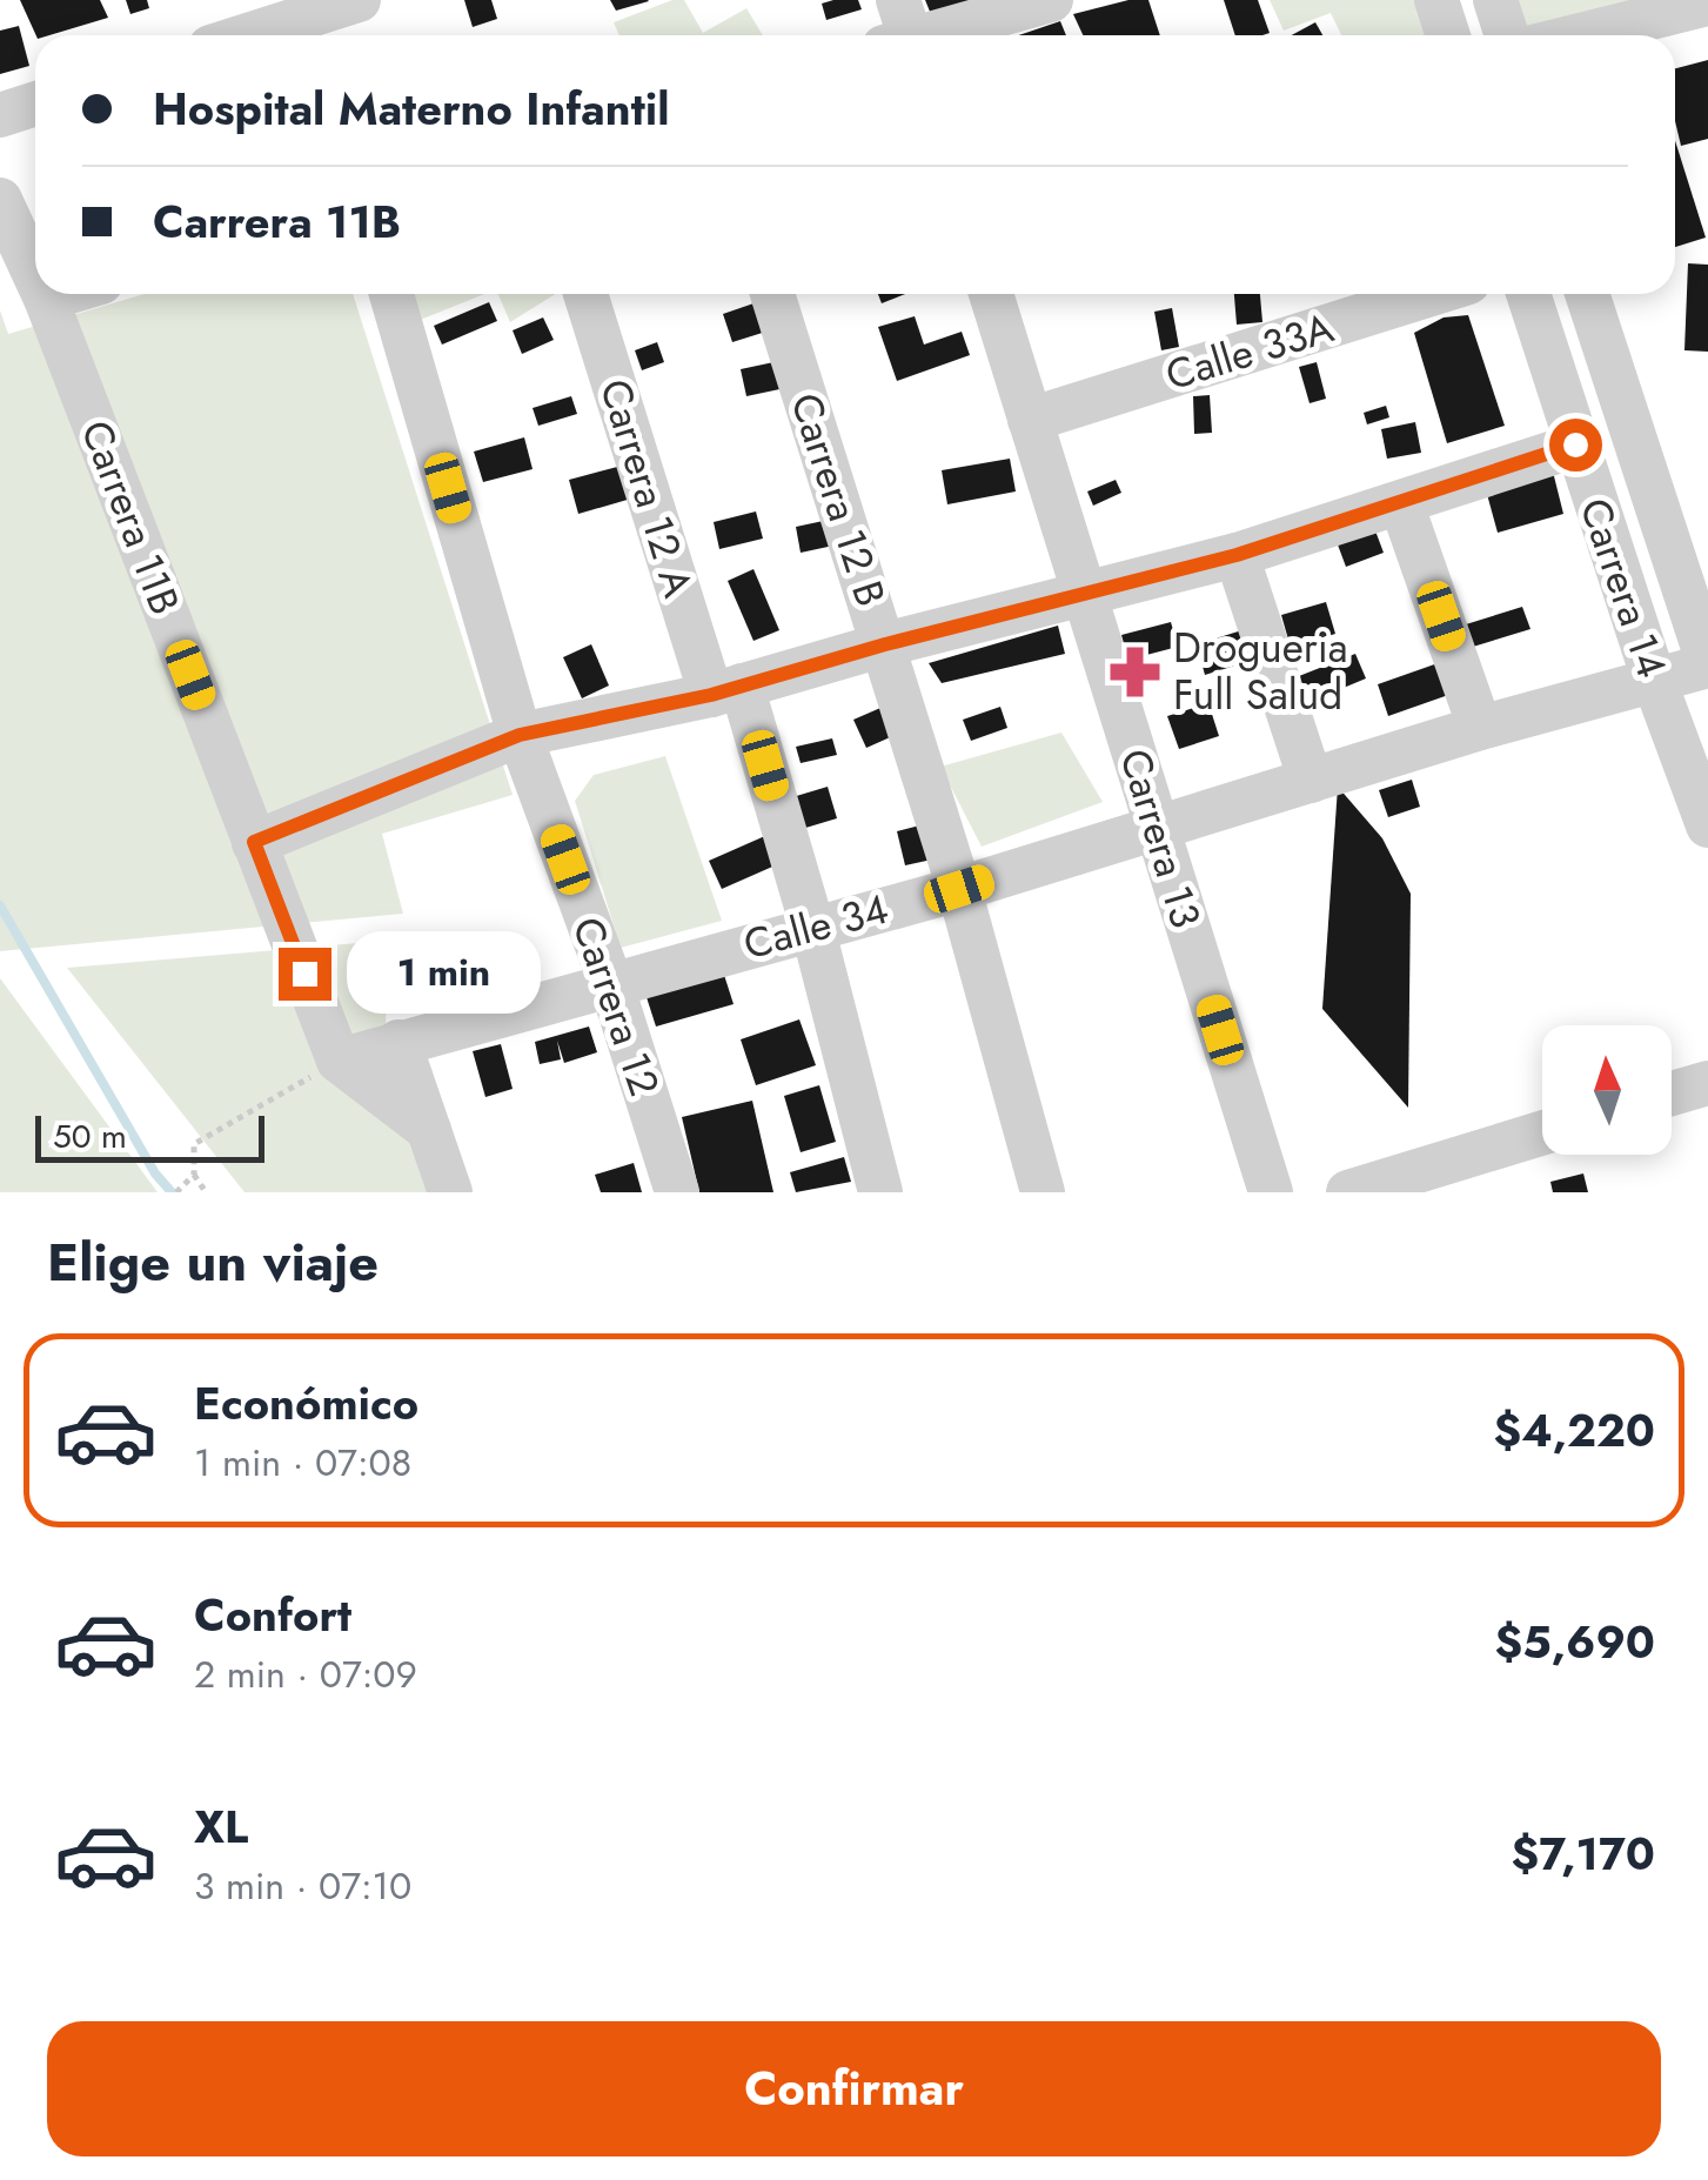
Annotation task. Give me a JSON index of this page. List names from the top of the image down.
{
  "streets": {
    "street": [
      "Calle 33A",
      "Carrera 12 A",
      "Carrera 12 B",
      "Carrera 11B",
      "Carrera 14",
      "Carrera 13",
      "Calle 34",
      "Carrera 12"
    ]
  },
  "crossings": [
    ["Calle 33A", "Carrera 13"],
    ["Carrera 12 A", "Calle 34"],
    ["Carrera 12 B", "Calle 34"],
    ["Carrera 11B", "Calle 34"],
    ["Carrera 14", "Calle 34"],
    ["Carrera 13", "Calle 34"],
    ["Calle 34", "Carrera 12"]
  ],
  "places": {
    "pharmacy": ["Drogueria Full Salud"]
  },
  "scale_bar": "50 m",
  "north": "top",
  "page": {
    "banner": ["Hospital Materno Infantil", "Carrera 11B"],
    "bubble": "1 min",
    "scale": "50 m",
    "heading": "Elige un viaje",
    "list": [
      {
        "name": "Económico",
        "note": "1 min · 07:08",
        "value": "$4,220"
      },
      {
        "name": "Confort",
        "note": "2 min · 07:09",
        "value": "$5,690"
      },
      {
        "name": "XL",
        "note": "3 min · 07:10",
        "value": "$7,170"
      }
    ],
    "buttons": "Confirmar"
  }
}
